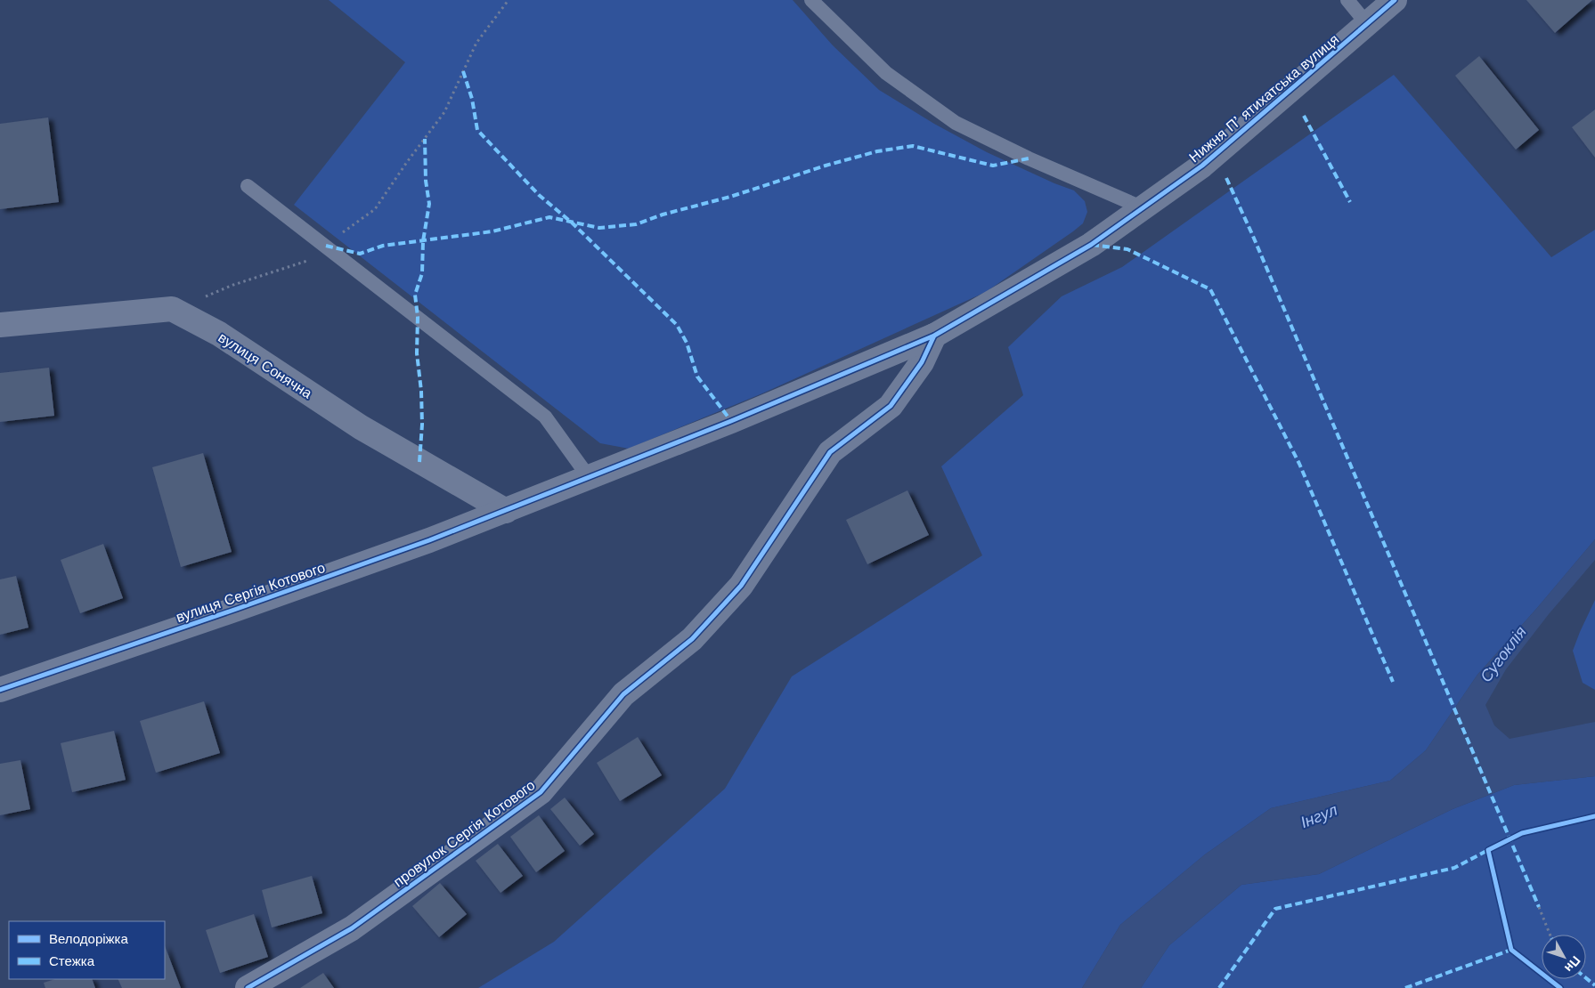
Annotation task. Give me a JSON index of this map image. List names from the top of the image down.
{
  "streets": {
    "street": [
      "Нижня Пʼятихатська вулиця",
      "вулиця Сонячна",
      "вулиця Сергія Котового",
      "провулок Сергія Котового"
    ]
  },
  "crossings": [
    ["Нижня Пʼятихатська вулиця", "вулиця Сергія Котового"],
    ["Нижня Пʼятихатська вулиця", "провулок Сергія Котового"],
    ["вулиця Сонячна", "вулиця Сергія Котового"],
    ["вулиця Сергія Котового", "провулок Сергія Котового"]
  ],
  "water": ["Сугоклія", "Інгул"],
  "legend": ["Велодоріжка", "Стежка"],
  "north": "bottom right"
}
